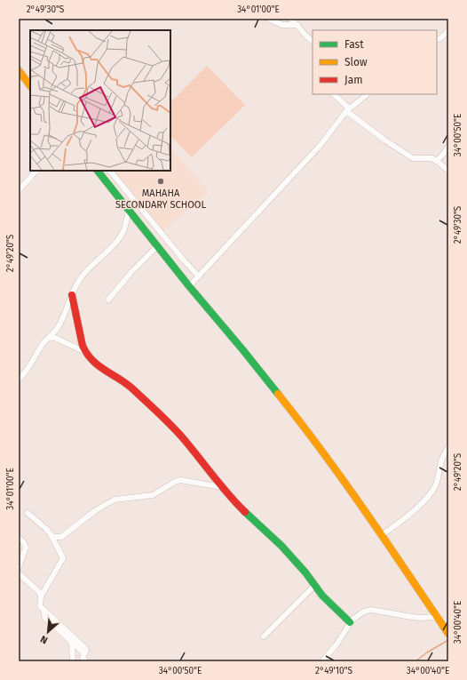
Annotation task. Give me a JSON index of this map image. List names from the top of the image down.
{
  "places": ["MAHAHA SECONDARY SCHOOL"],
  "legend": ["Fast", "Slow", "Jam"],
  "north": "bottom left",
  "coordinates": [
    "2°49'30\"S",
    "34°01'00\"E",
    "34°00'50\"E",
    "2°49'20\"S",
    "34°00'40\"E",
    "2°49'10\"S"
  ]
}
